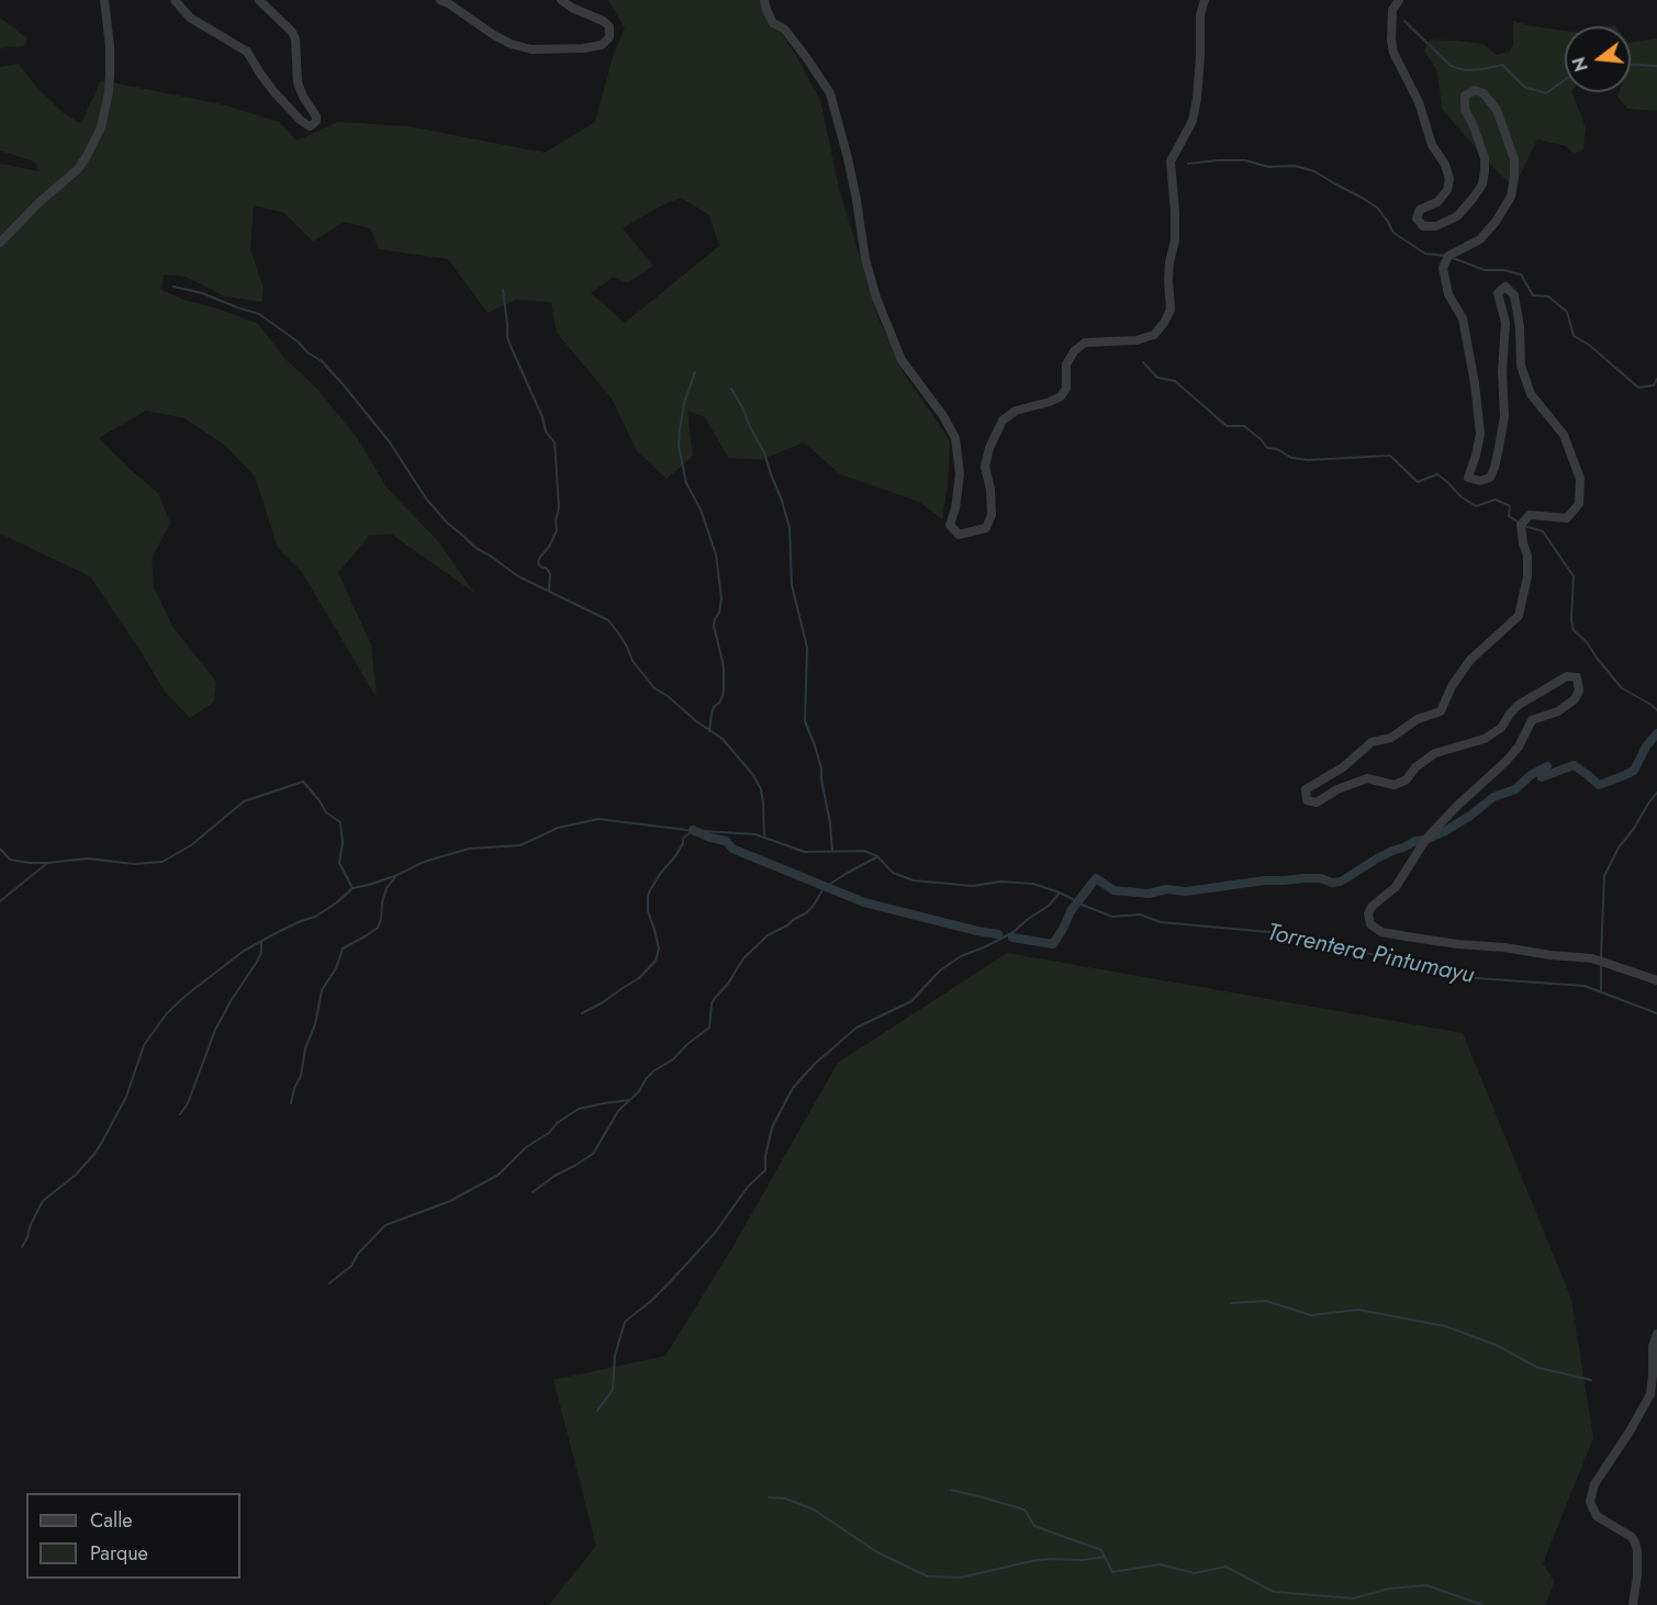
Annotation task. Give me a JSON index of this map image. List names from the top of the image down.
{
  "water": ["Torrentera Pintumayu"],
  "legend": ["Calle", "Parque"],
  "north": "left"
}
